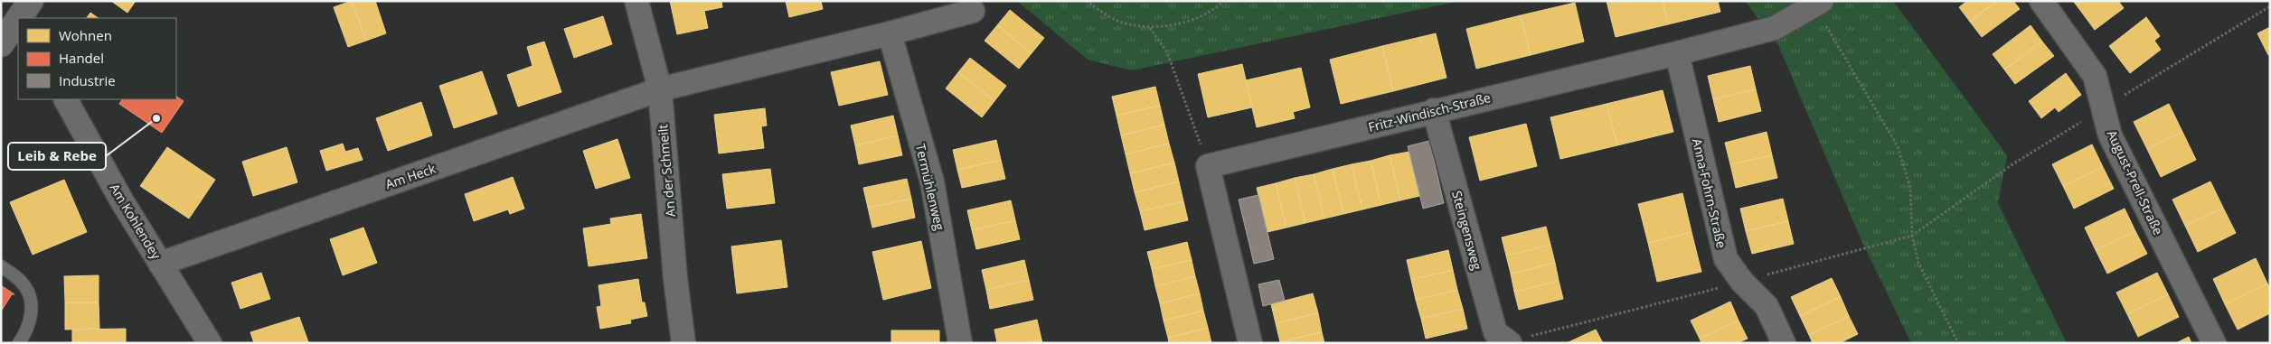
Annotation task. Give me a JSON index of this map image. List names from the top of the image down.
{
  "streets": {
    "street": [
      "Fritz-Windisch-Straße",
      "An der Schmeilt",
      "Am Heck",
      "August-Prell-Straße",
      "Termühlenweg",
      "Anna-Fohrn-Straße",
      "Am Kohlendey",
      "Steingensweg"
    ]
  },
  "crossings": [
    ["Fritz-Windisch-Straße", "Anna-Fohrn-Straße"],
    ["Fritz-Windisch-Straße", "Steingensweg"],
    ["An der Schmeilt", "Am Heck"],
    ["Am Heck", "Am Kohlendey"]
  ],
  "places": ["Leib & Rebe"],
  "legend": ["Wohnen", "Handel", "Industrie"]
}
